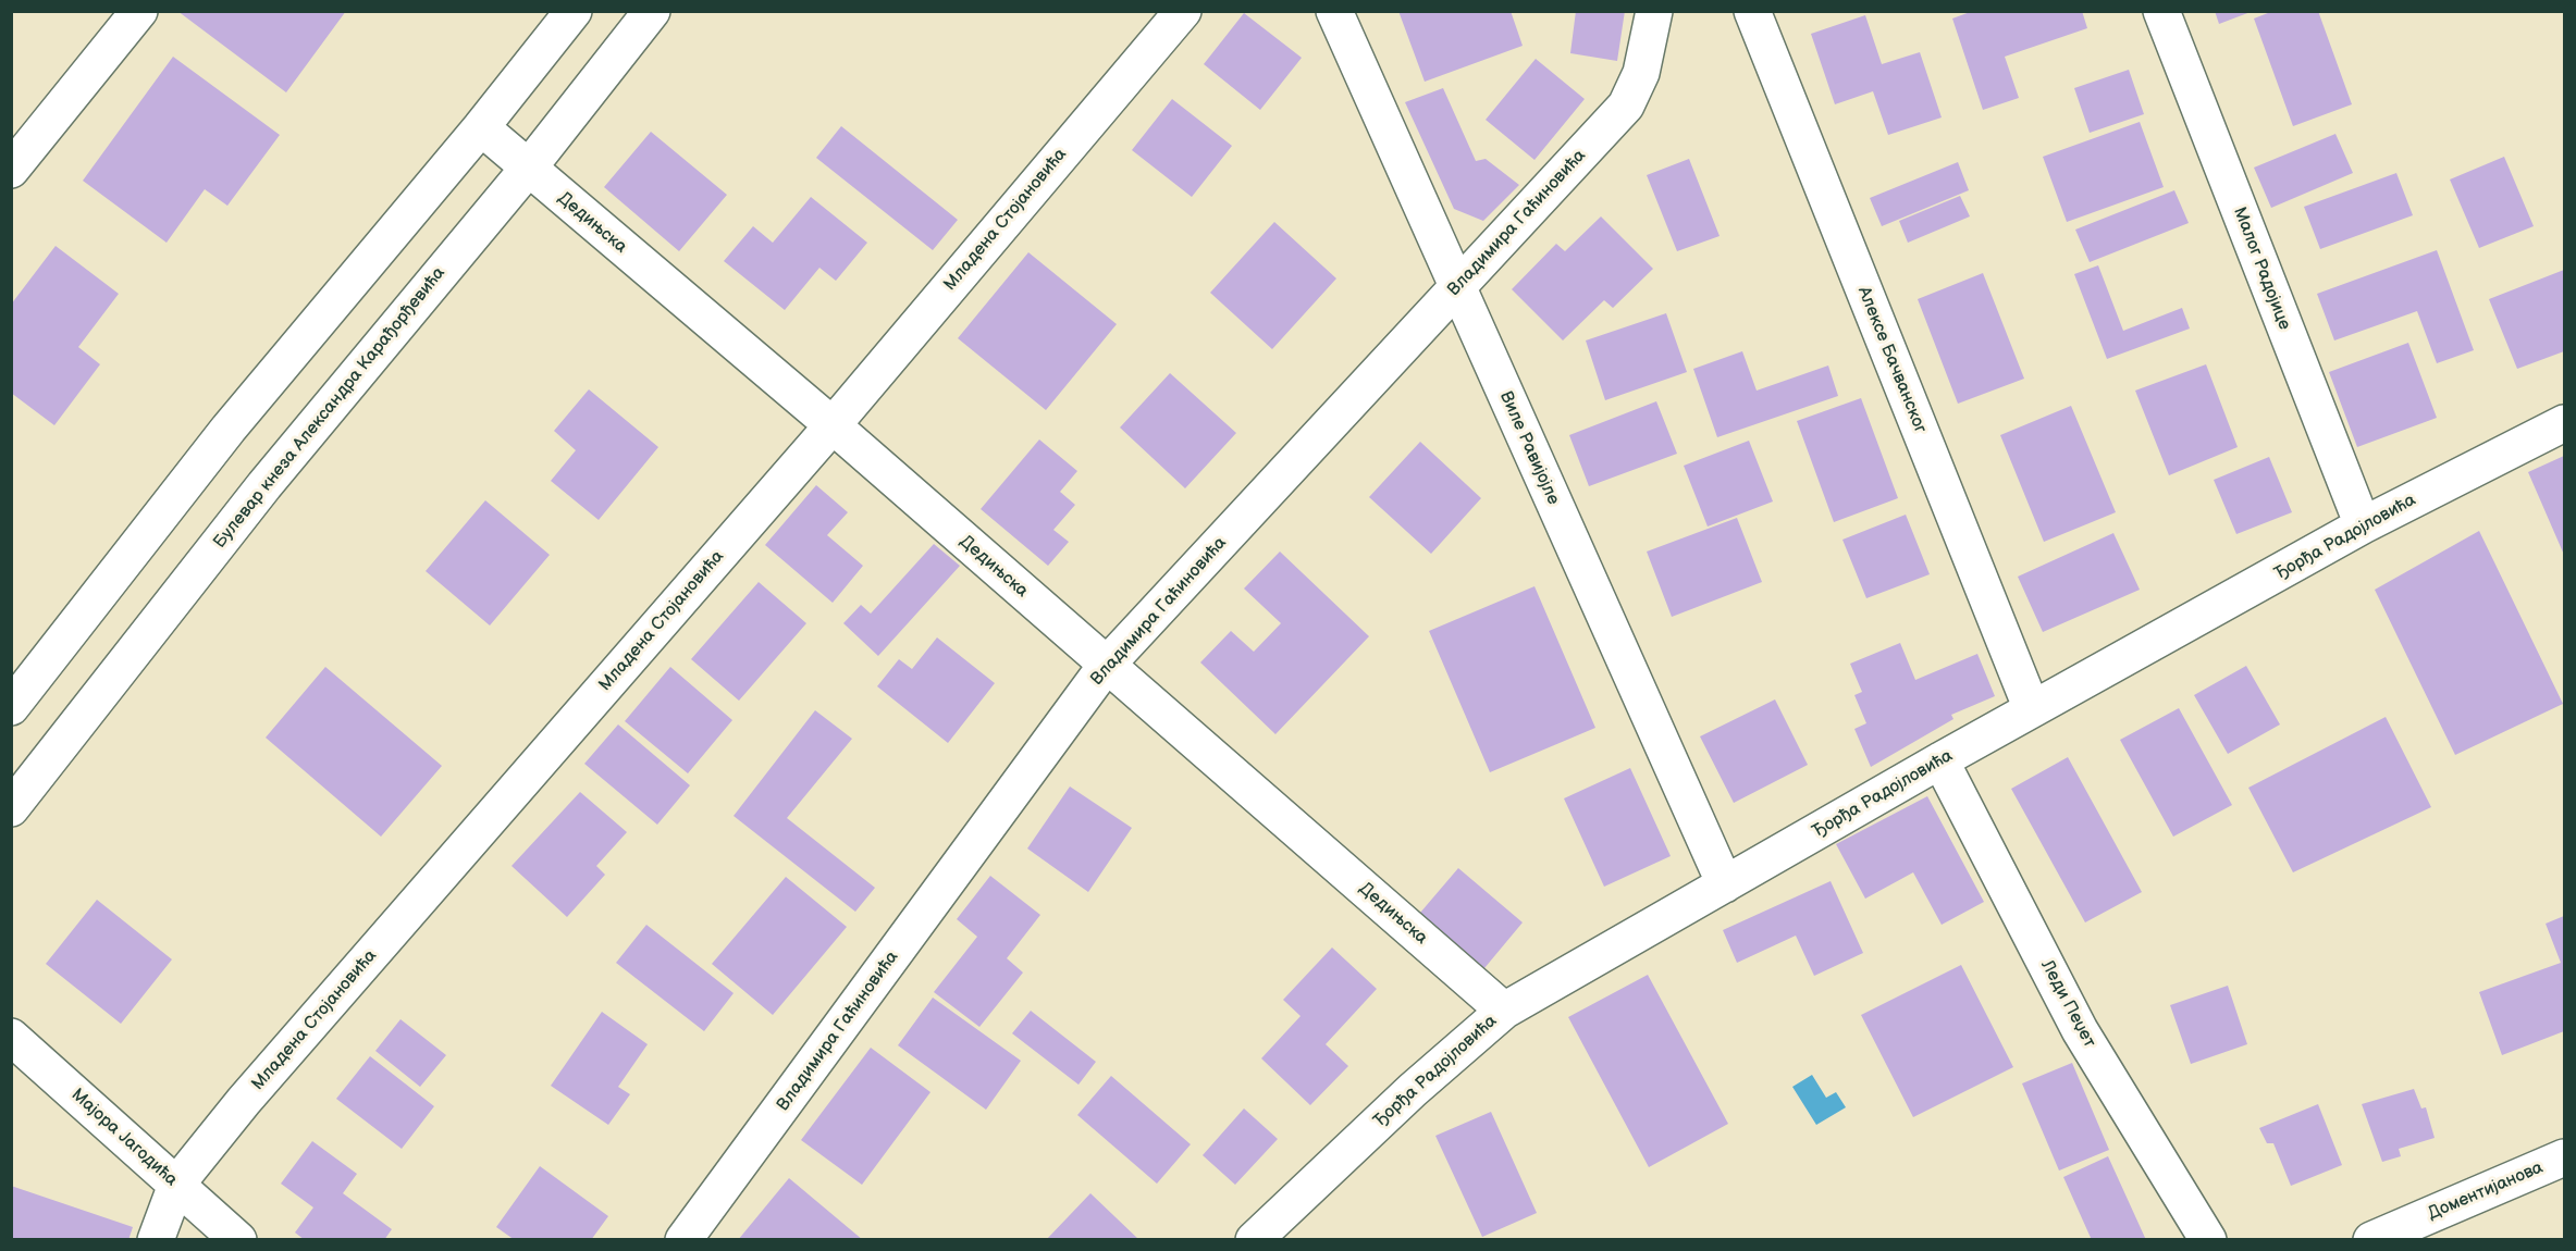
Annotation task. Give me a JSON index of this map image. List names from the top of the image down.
{
  "streets": {
    "street": [
      "Младена Стојановића",
      "Дедињска",
      "Владимира Гаћиновића",
      "Малог Радојице",
      "Алексе Бачванског",
      "Булевар кнеза Александра Карађорђевића",
      "Виле Равијојле",
      "Ђорђа Радојловића",
      "Леди Пеџет",
      "Мајора Јагодића",
      "Доментијанова"
    ]
  },
  "crossings": [
    ["Младена Стојановића", "Дедињска"],
    ["Младена Стојановића", "Мајора Јагодића"],
    ["Дедињска", "Владимира Гаћиновића"],
    ["Дедињска", "Булевар кнеза Александра Карађорђевића"],
    ["Дедињска", "Ђорђа Радојловића"],
    ["Владимира Гаћиновића", "Виле Равијојле"],
    ["Малог Радојице", "Ђорђа Радојловића"],
    ["Алексе Бачванског", "Ђорђа Радојловића"],
    ["Виле Равијојле", "Ђорђа Радојловића"],
    ["Ђорђа Радојловића", "Леди Пеџет"]
  ]
}
